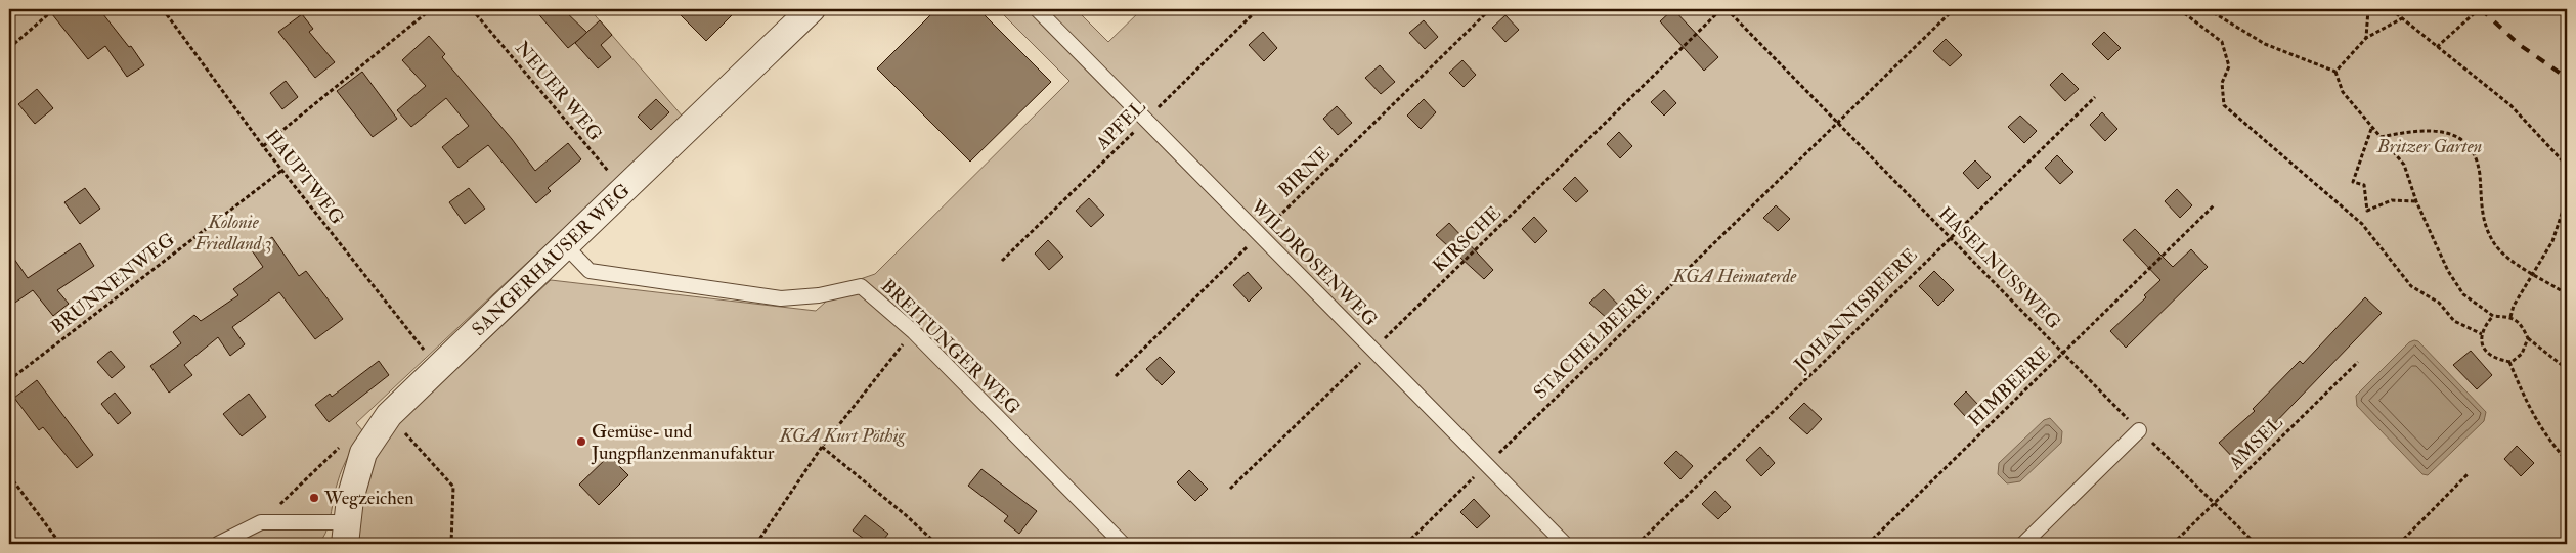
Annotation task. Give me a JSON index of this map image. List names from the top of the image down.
{
  "streets": {
    "street": ["SANGERHAUSER WEG"],
    "lane": ["WILDROSENWEG", "BREITUNGER WEG"],
    "path": [
      "NEUER WEG",
      "APFEL",
      "BIRNE",
      "HAUPTWEG",
      "KIRSCHE",
      "HASELNUSSWEG",
      "BRUNNENWEG",
      "JOHANNISBEERE",
      "STACHELBEERE",
      "HIMBEERE",
      "AMSEL"
    ]
  },
  "crossings": [
    ["NEUER WEG", "SANGERHAUSER WEG"],
    ["APFEL", "WILDROSENWEG"],
    ["BIRNE", "WILDROSENWEG"],
    ["HAUPTWEG", "BRUNNENWEG"],
    ["KIRSCHE", "WILDROSENWEG"],
    ["SANGERHAUSER WEG", "BREITUNGER WEG"],
    ["WILDROSENWEG", "STACHELBEERE"],
    ["HASELNUSSWEG", "JOHANNISBEERE"],
    ["HASELNUSSWEG", "STACHELBEERE"],
    ["HASELNUSSWEG", "HIMBEERE"],
    ["HASELNUSSWEG", "AMSEL"]
  ],
  "parks": [
    "Britzer Garten",
    "Kolonie Friedland 3",
    "KGA Heimaterde",
    "KGA Kurt Pöthig"
  ],
  "places": ["Gemüse- und Jungpflanzenmanufaktur", "Wegzeichen"]
}
